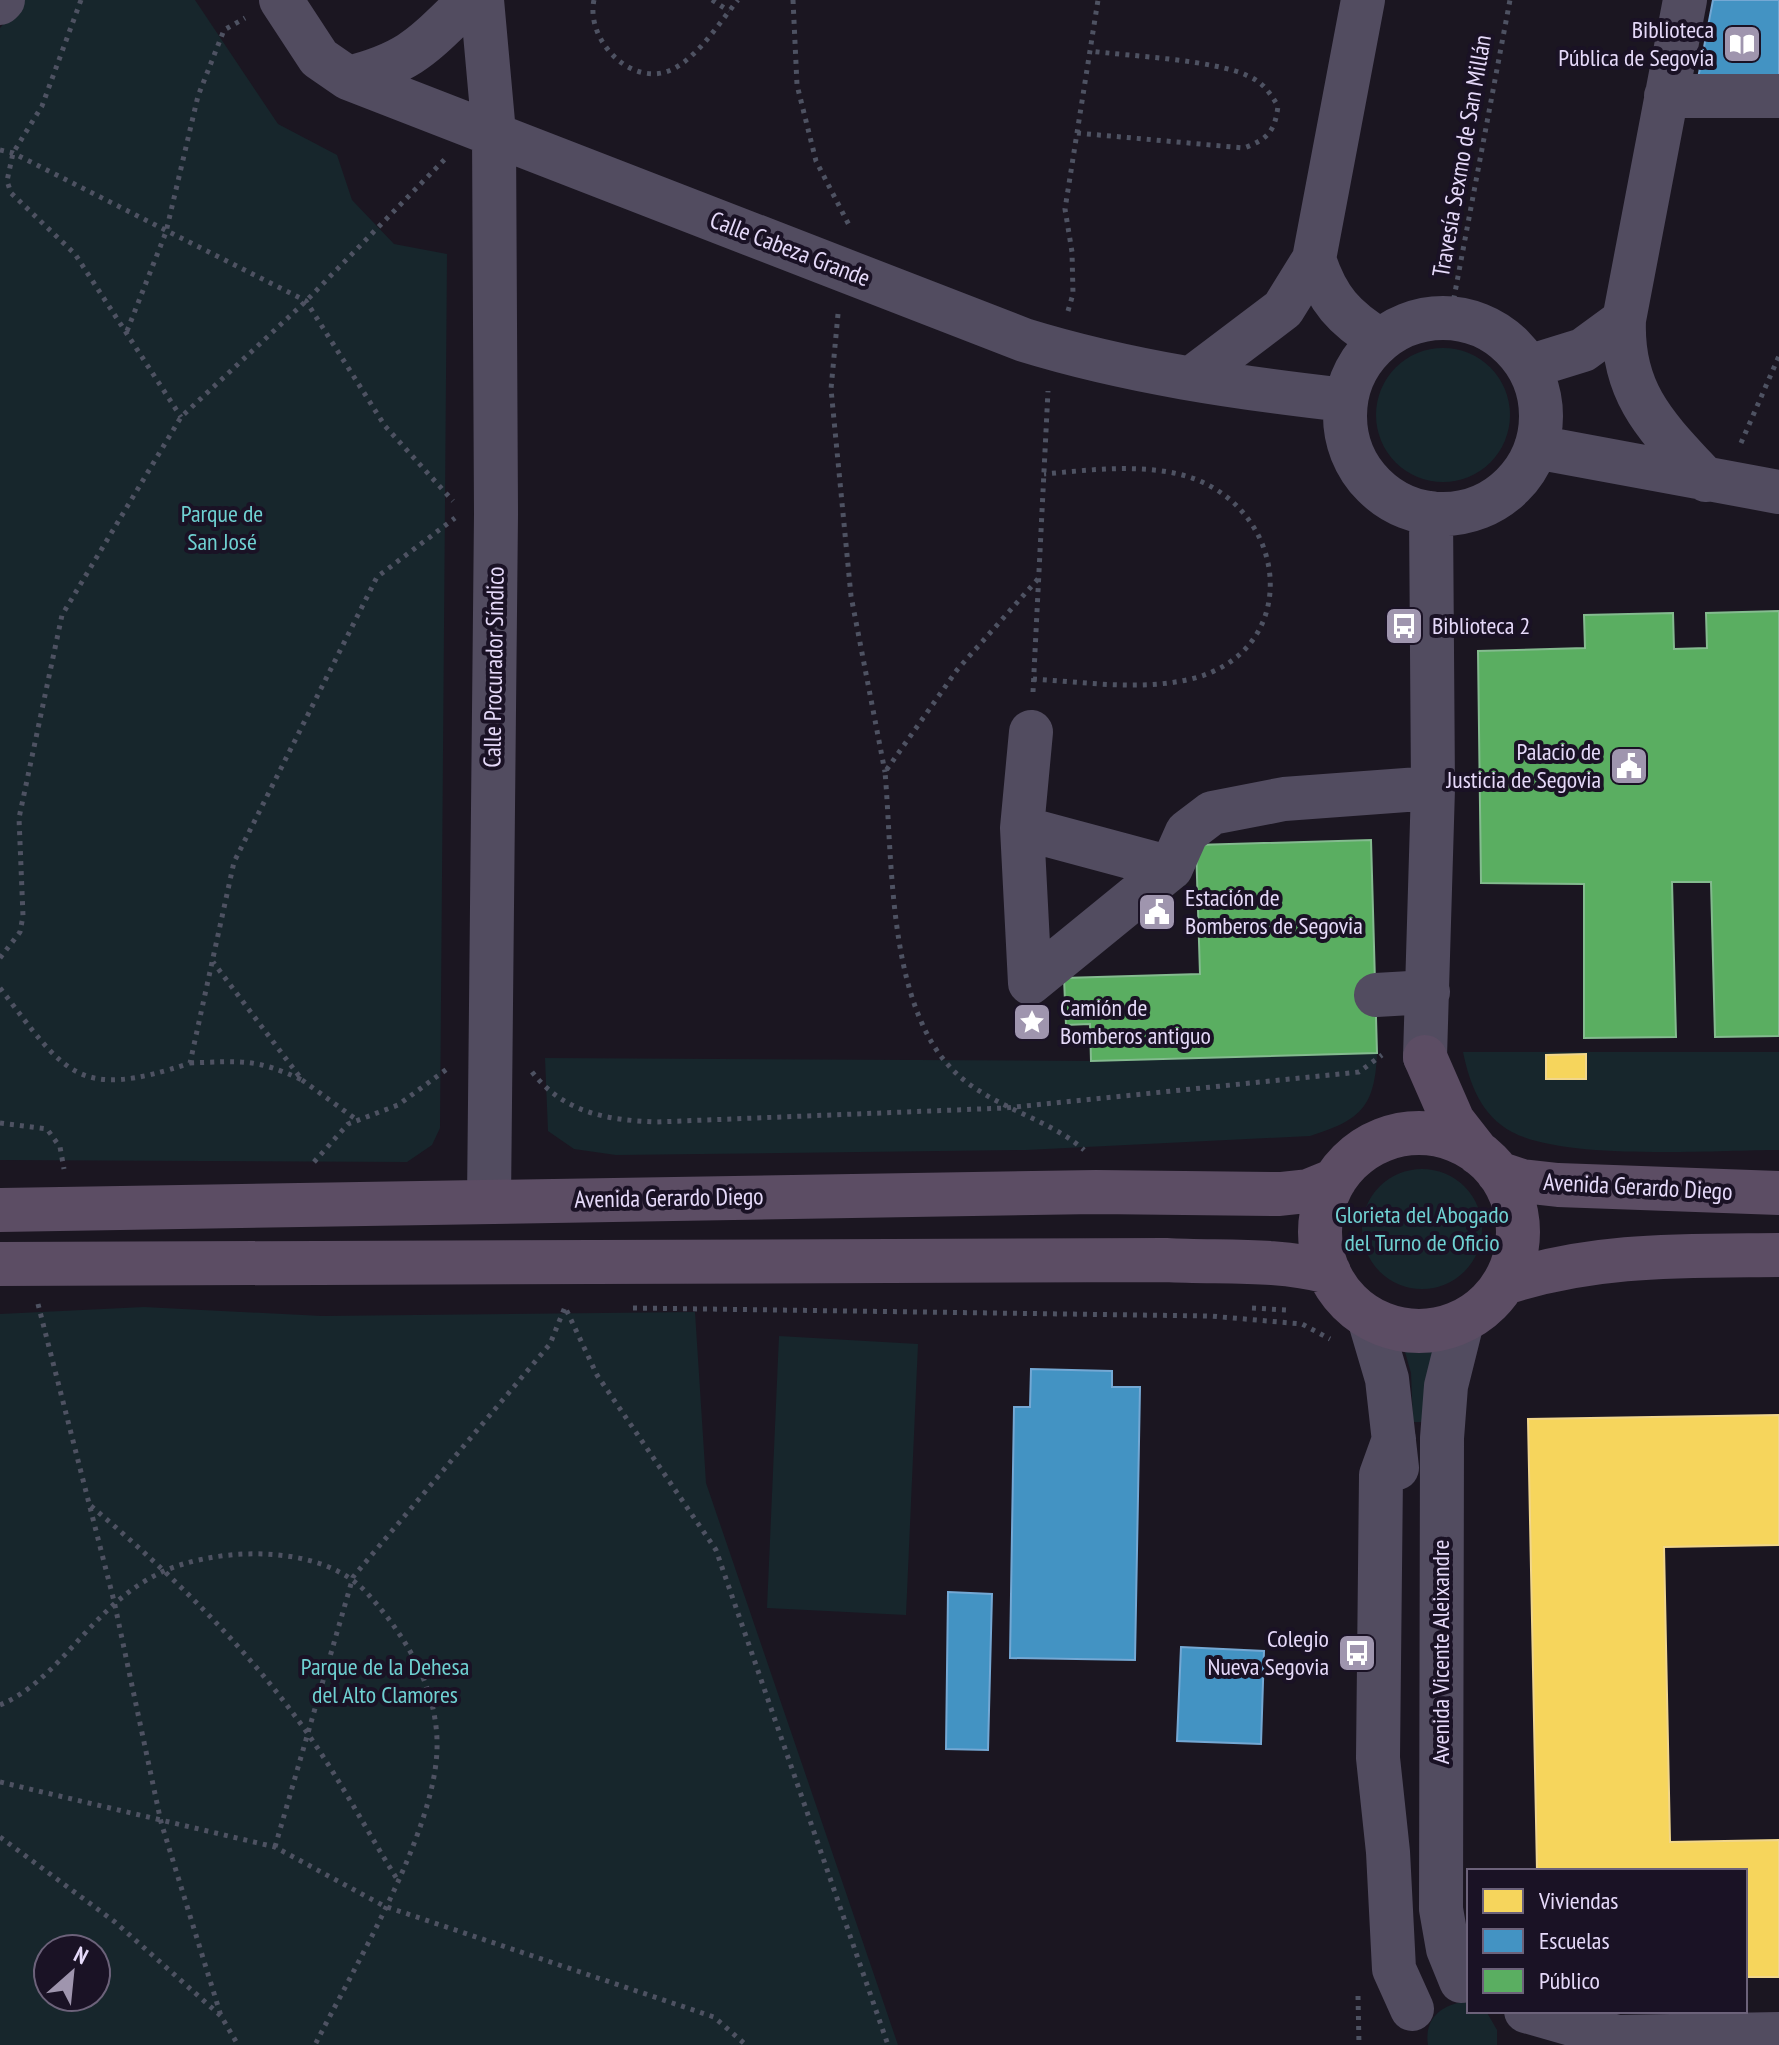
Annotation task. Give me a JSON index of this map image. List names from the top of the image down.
{
  "streets": {
    "main road": ["Avenida Gerardo Diego"],
    "street": ["Calle Cabeza Grande", "Calle Procurador Síndico", "Avenida Vicente Aleixandre"],
    "path": ["Travesía Sexmo de San Millán"]
  },
  "crossings": [
    ["Travesía Sexmo de San Millán", "Calle Cabeza Grande"],
    ["Calle Cabeza Grande", "Calle Procurador Síndico"],
    ["Calle Procurador Síndico", "Avenida Gerardo Diego"],
    ["Avenida Gerardo Diego", "Avenida Vicente Aleixandre"]
  ],
  "parks": ["Parque de San José", "Glorieta del Abogado del Turno de Oficio", "Parque de la Dehesa del Alto Clamores"],
  "places": {
    "library": ["Biblioteca Pública de Segovia"],
    "bus stop": ["Biblioteca 2", "Colegio Nueva Segovia"],
    "public building": ["Palacio de Justicia de Segovia", "Estación de Bomberos de Segovia"],
    "place": ["Camión de Bomberos antiguo"]
  },
  "legend": ["Viviendas", "Escuelas", "Público"],
  "north": "top right"
}
